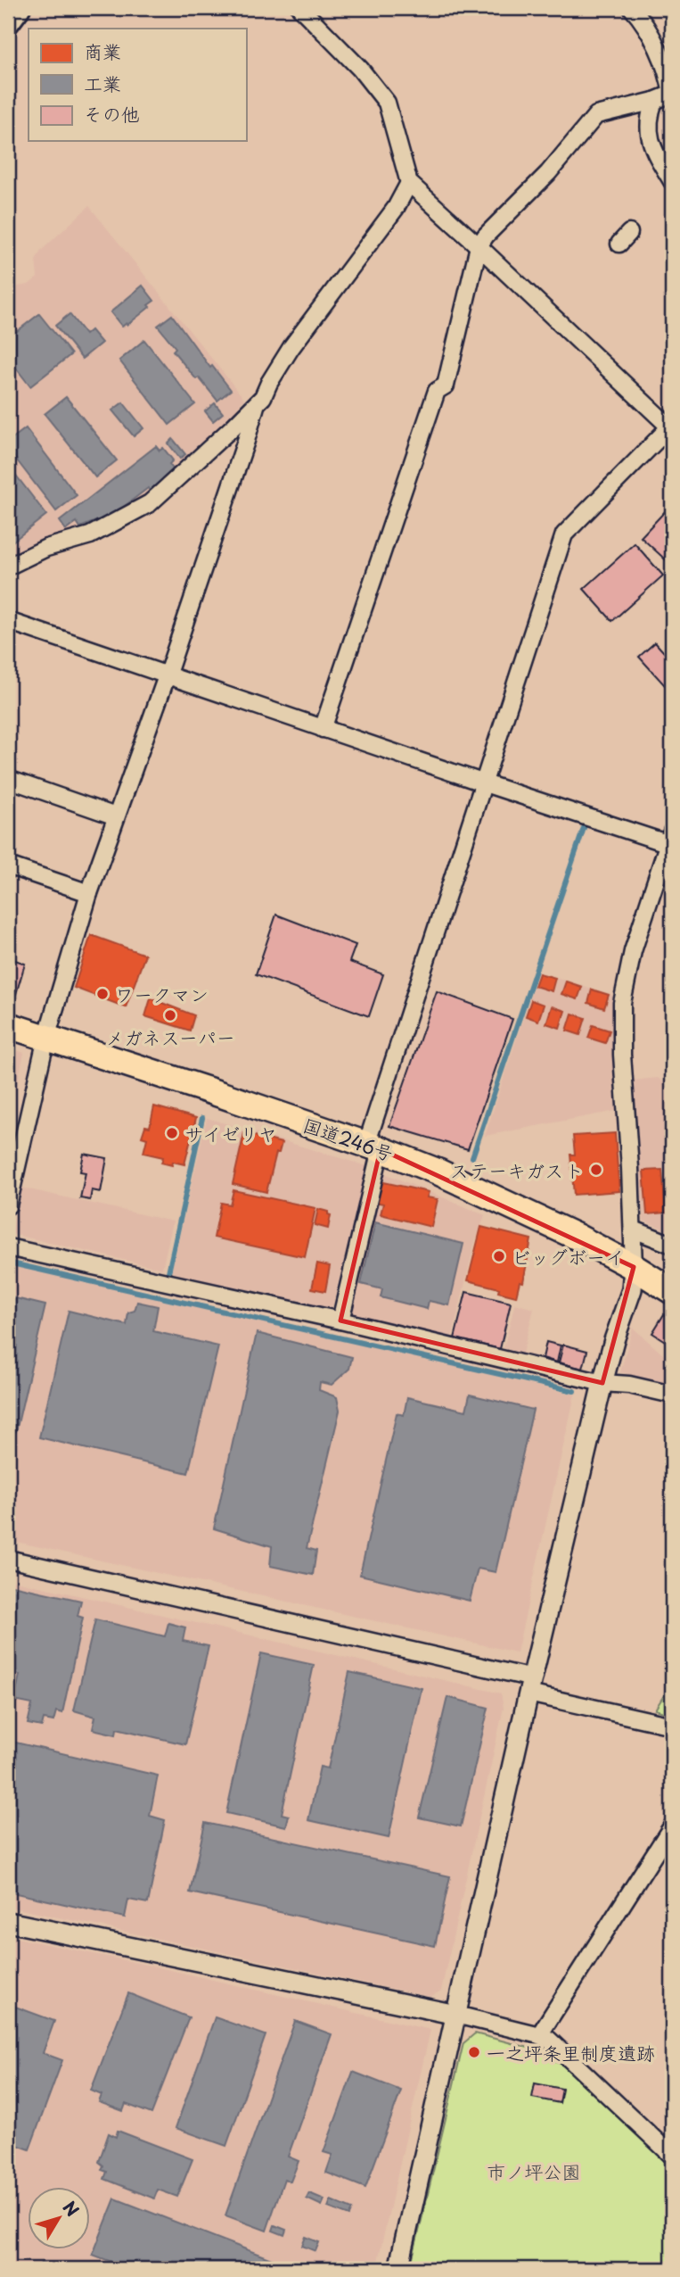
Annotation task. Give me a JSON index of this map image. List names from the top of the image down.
{
  "streets": {
    "highway": ["国道246号"]
  },
  "parks": ["市ノ坪公園"],
  "places": [
    "ワークマン",
    "メガネスーパー",
    "サイゼリヤ",
    "ステーキガスト",
    "ビッグボーイ",
    "一之坪条里制度遺跡"
  ],
  "legend": ["商業", "工業", "その他"],
  "north": "top right"
}
